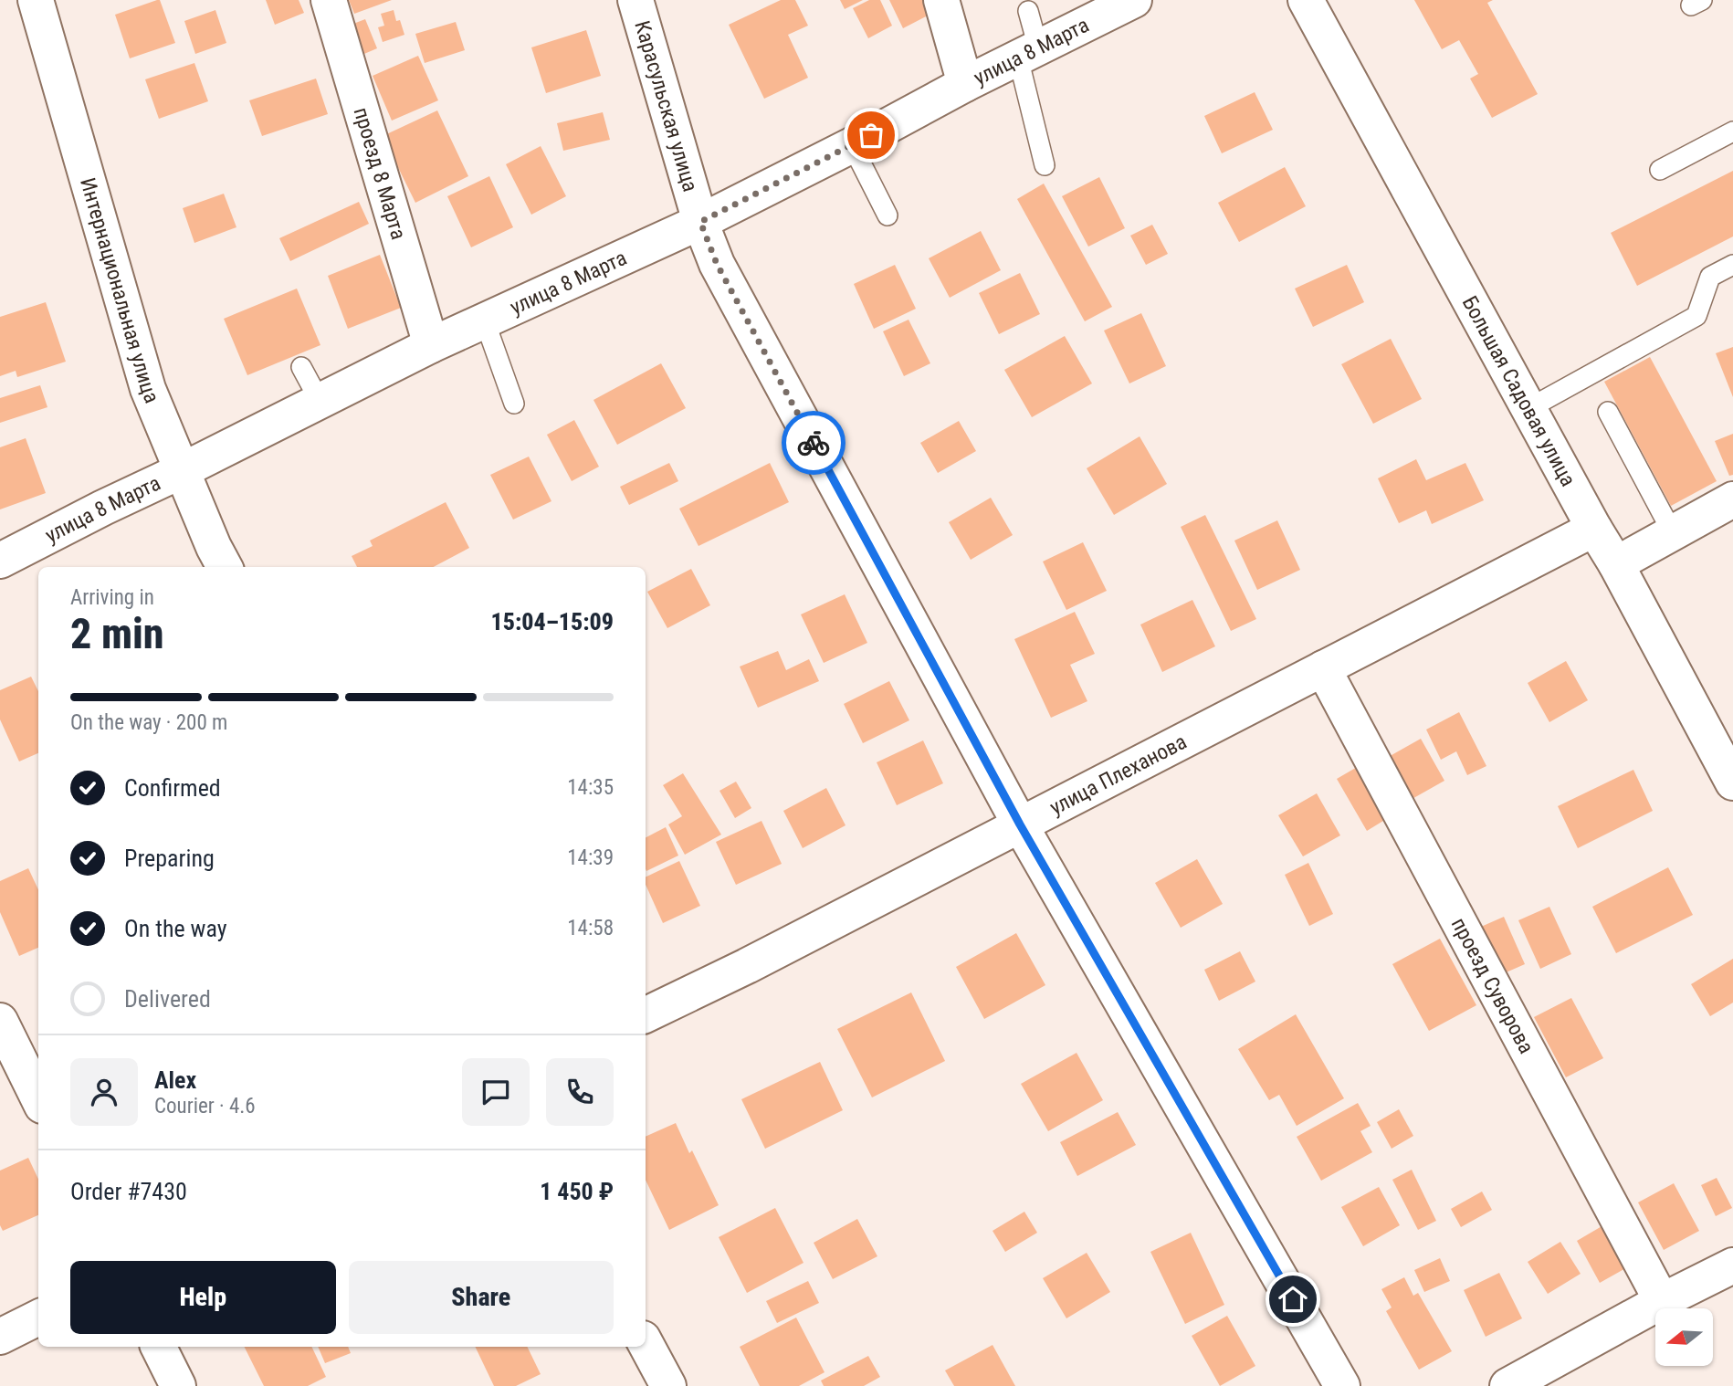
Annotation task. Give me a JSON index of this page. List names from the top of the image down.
{
  "streets": {
    "street": [
      "улица 8 Марта",
      "Карасульская улица",
      "проезд 8 Марта",
      "Интернациональная улица",
      "Большая Садовая улица",
      "улица Плеханова",
      "проезд Суворова"
    ]
  },
  "crossings": [
    ["улица 8 Марта", "Карасульская улица"],
    ["улица 8 Марта", "проезд 8 Марта"],
    ["улица 8 Марта", "Интернациональная улица"],
    ["Карасульская улица", "улица Плеханова"],
    ["Большая Садовая улица", "улица Плеханова"],
    ["улица Плеханова", "проезд Суворова"]
  ],
  "north": "left",
  "page": {
    "heading": ["2 min", "Arriving in", "15:04–15:09"],
    "panel": [
      "Alex",
      "Courier · 4.6",
      "Order #7430",
      "1 450 ₽"
    ],
    "bar": "On the way · 200 m",
    "list": [
      ["Confirmed", "14:35"],
      ["Preparing", "14:39"],
      ["On the way", "14:58"],
      "Delivered"
    ],
    "buttons": ["Help", "Share"]
  }
}
